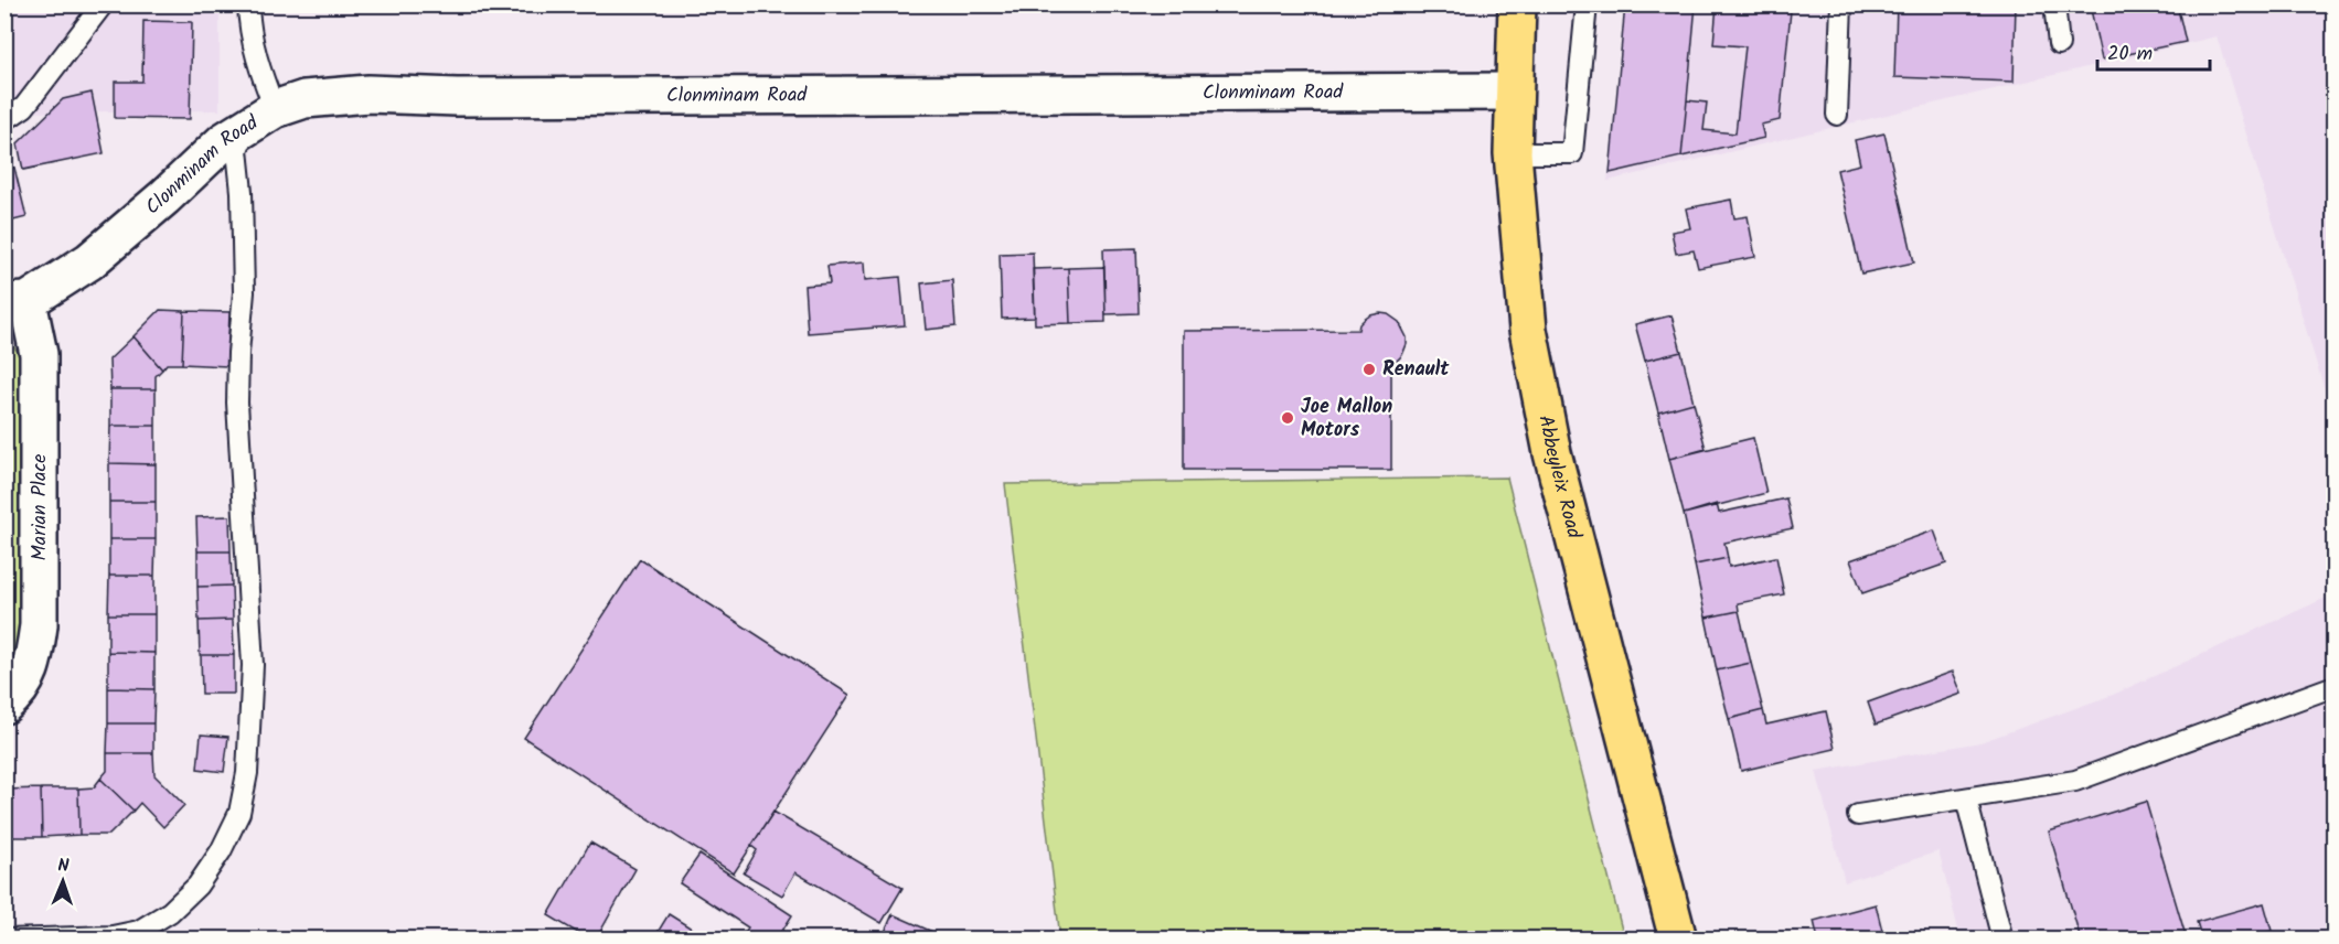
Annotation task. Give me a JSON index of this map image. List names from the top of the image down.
{
  "streets": {
    "main road": ["Abbeyleix Road"],
    "street": ["Clonminam Road", "Marian Place"]
  },
  "crossings": [
    ["Clonminam Road", "Abbeyleix Road"],
    ["Clonminam Road", "Marian Place"]
  ],
  "places": ["Renault", "Joe Mallon Motors"],
  "scale_bar": "20 m",
  "north": "top"
}
